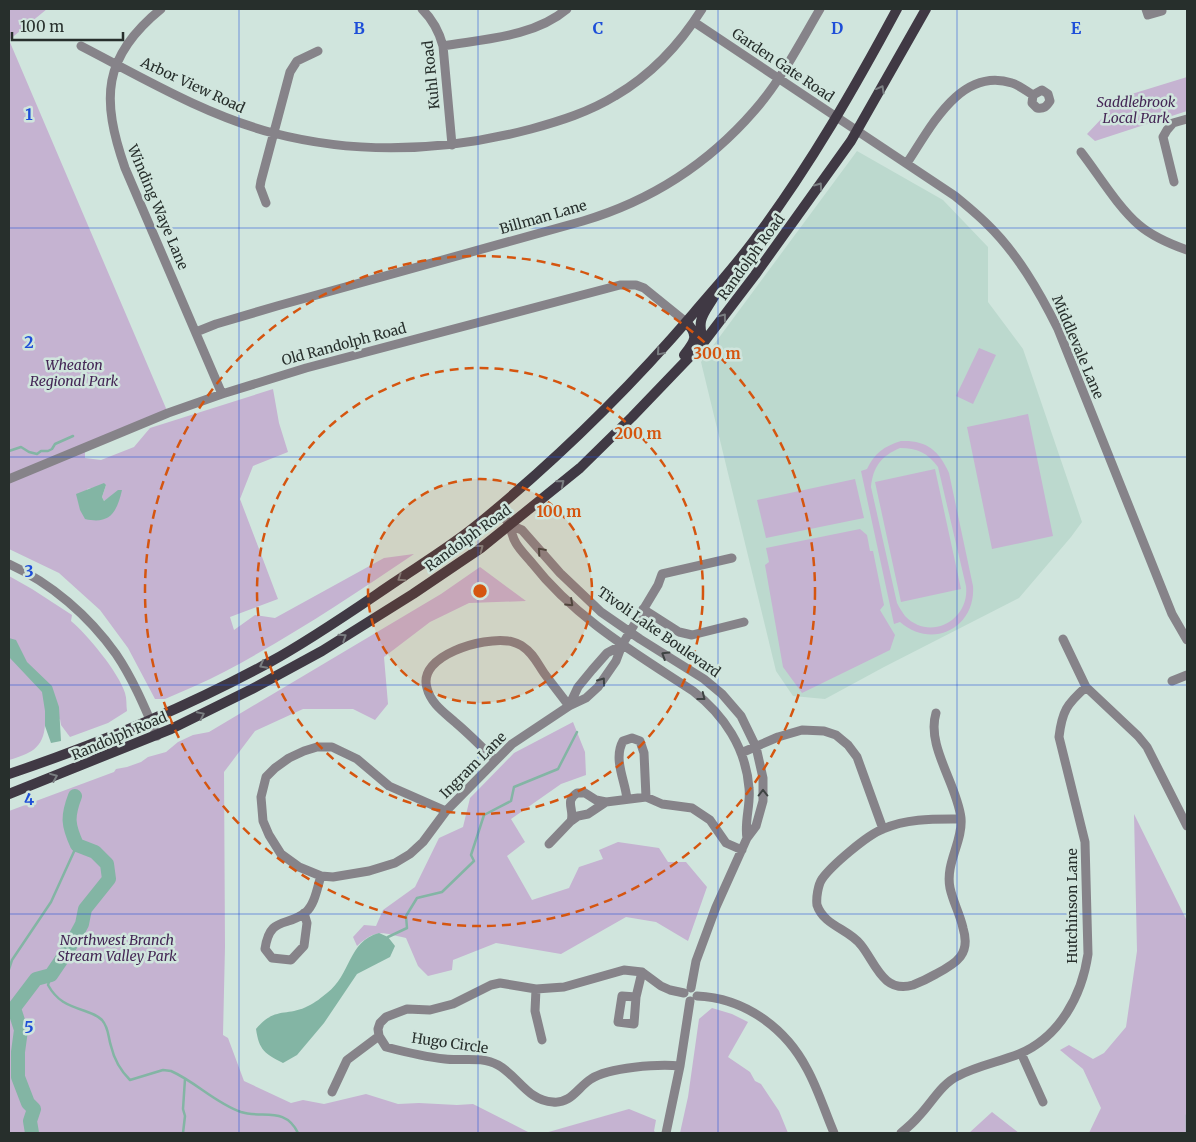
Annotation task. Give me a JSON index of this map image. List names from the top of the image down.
{
  "streets": {
    "main road": ["Randolph Road"],
    "street": [
      "Garden Gate Road",
      "Kuhl Road",
      "Arbor View Road",
      "Winding Waye Lane",
      "Billman Lane",
      "Old Randolph Road",
      "Middlevale Lane",
      "Tivoli Lake Boulevard",
      "Ingram Lane",
      "Hutchinson Lane",
      "Hugo Circle"
    ]
  },
  "crossings": [
    ["Garden Gate Road", "Arbor View Road"],
    ["Garden Gate Road", "Billman Lane"],
    ["Garden Gate Road", "Randolph Road"],
    ["Garden Gate Road", "Middlevale Lane"],
    ["Kuhl Road", "Arbor View Road"],
    ["Arbor View Road", "Winding Waye Lane"],
    ["Winding Waye Lane", "Billman Lane"],
    ["Winding Waye Lane", "Old Randolph Road"],
    ["Randolph Road", "Old Randolph Road"],
    ["Randolph Road", "Middlevale Lane"],
    ["Randolph Road", "Tivoli Lake Boulevard"],
    ["Tivoli Lake Boulevard", "Ingram Lane"],
    ["Tivoli Lake Boulevard", "Hugo Circle"]
  ],
  "parks": ["Saddlebrook Local Park", "Wheaton Regional Park", "Northwest Branch Stream Valley Park"],
  "scale_bar": "100 m",
  "grid": {
    "columns": [
      "B",
      "C",
      "D",
      "E"
    ],
    "rows": [
      "1",
      "2",
      "3",
      "4",
      "5"
    ]
  },
  "rings": ["300 m", "200 m", "100 m"]
}
